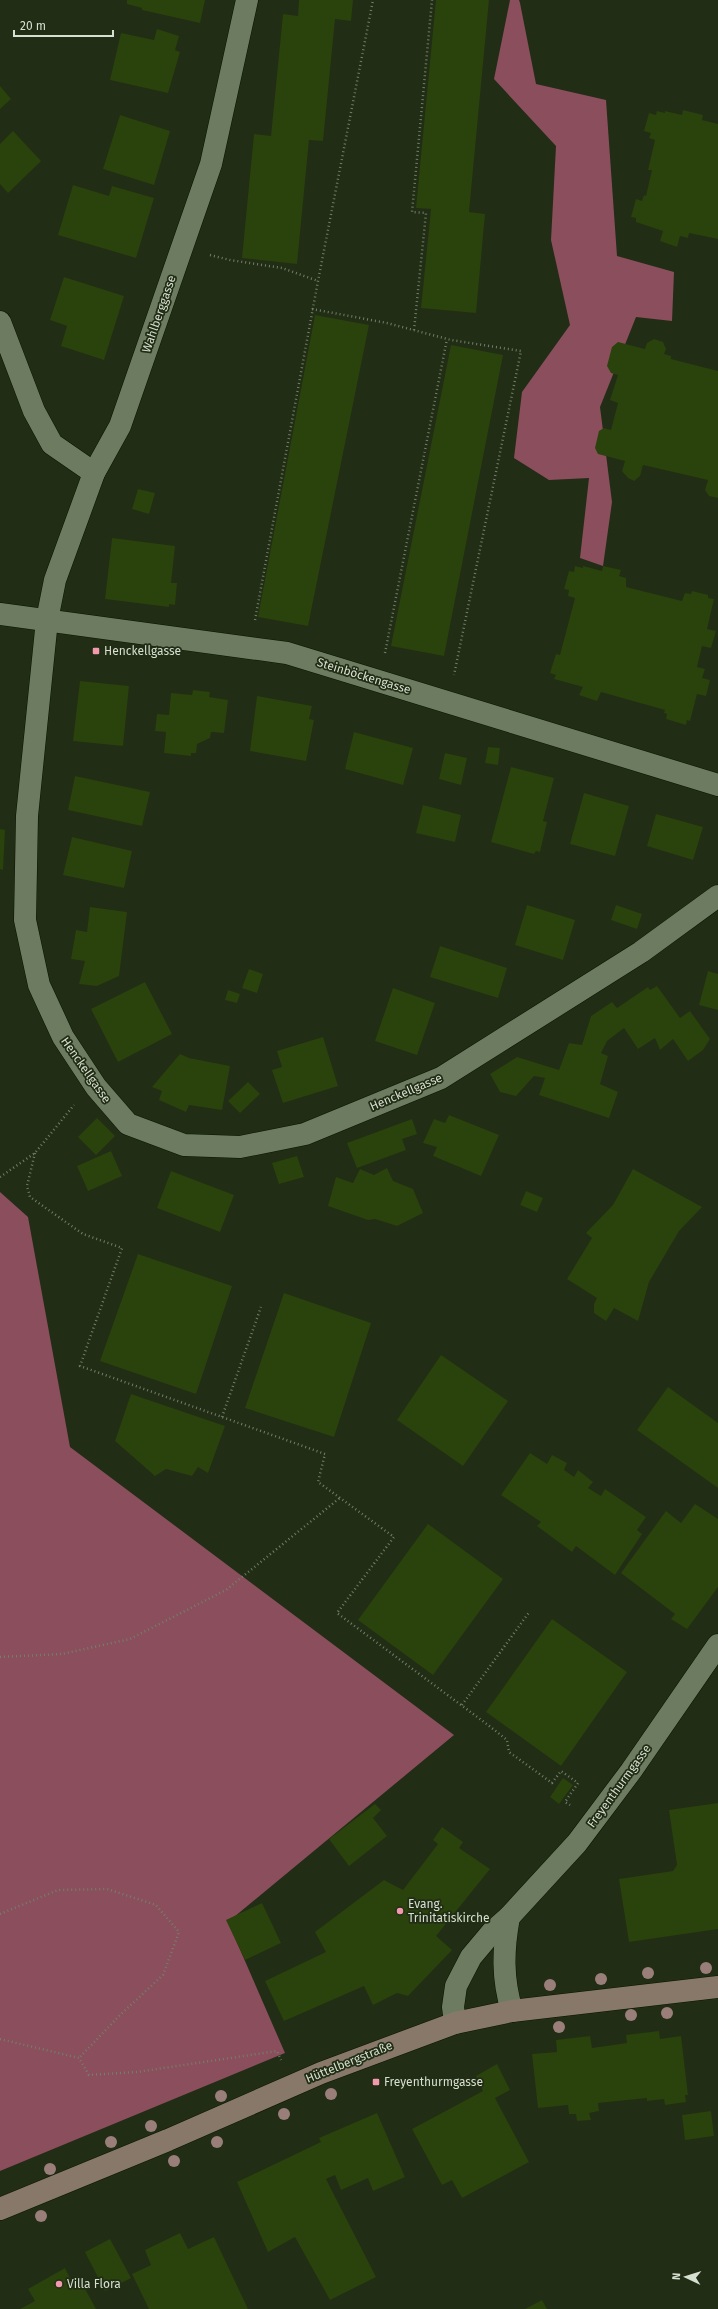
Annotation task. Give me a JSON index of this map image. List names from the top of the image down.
{
  "streets": {
    "main road": ["Hüttelbergstraße"],
    "street": [
      "Wahlberggasse",
      "Steinböckengasse",
      "Henckellgasse",
      "Freyenthurmgasse"
    ]
  },
  "crossings": [
    ["Wahlberggasse", "Steinböckengasse"],
    ["Wahlberggasse", "Henckellgasse"],
    ["Steinböckengasse", "Henckellgasse"],
    ["Freyenthurmgasse", "Hüttelbergstraße"]
  ],
  "places": {
    "transit": ["Henckellgasse", "Freyenthurmgasse"],
    "other": ["Evang. Trinitatiskirche", "Villa Flora"]
  },
  "scale_bar": "20 m",
  "north": "left"
}
